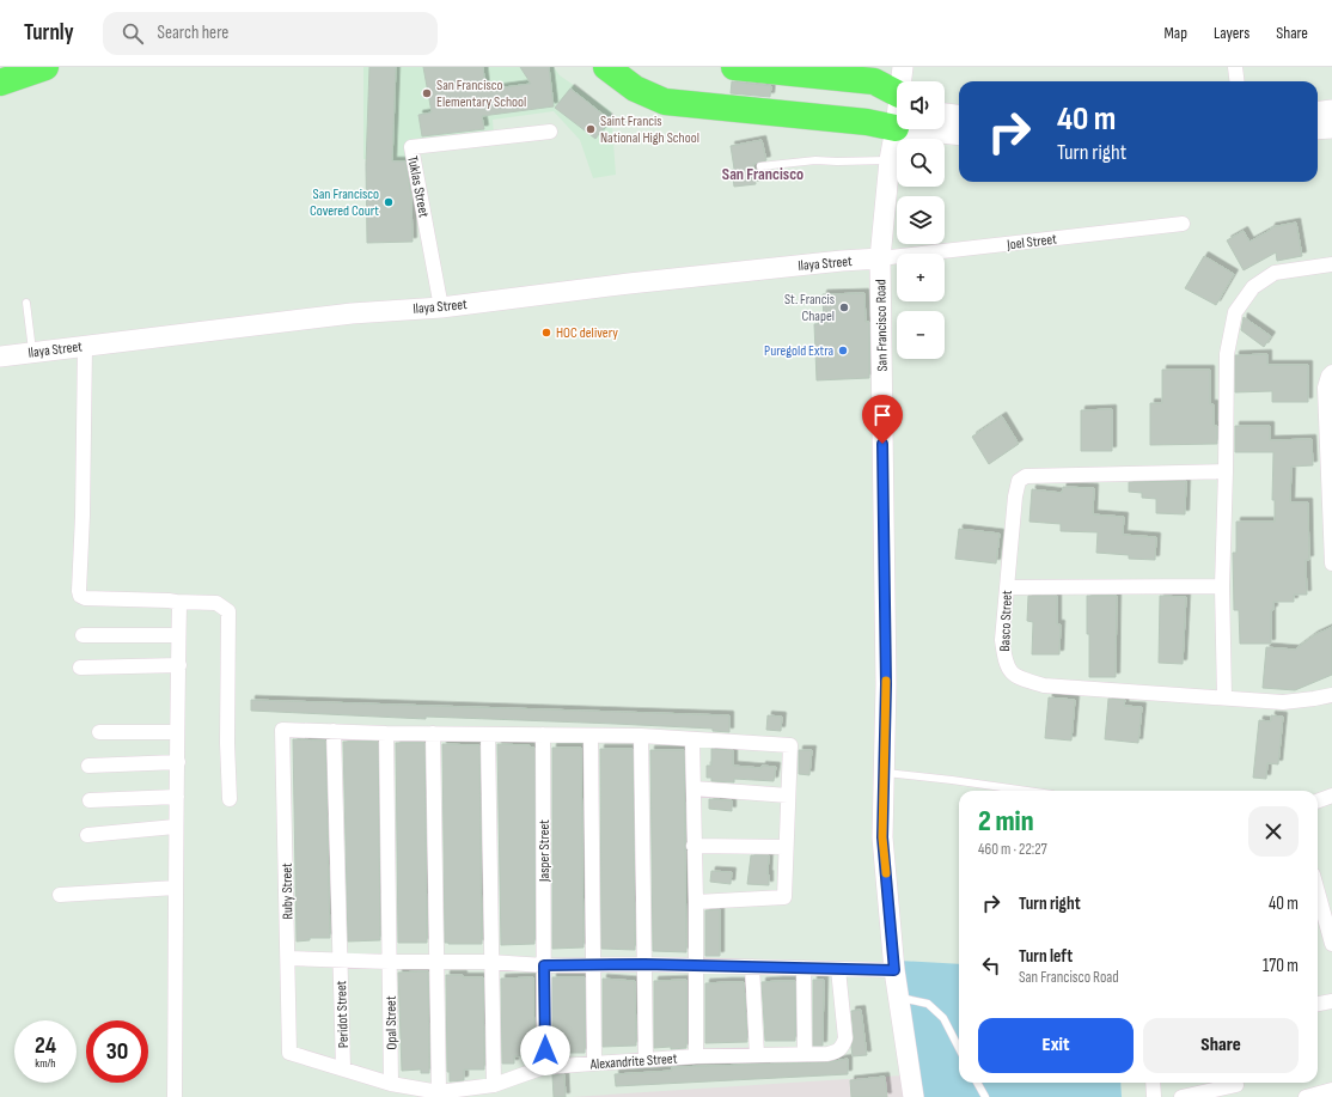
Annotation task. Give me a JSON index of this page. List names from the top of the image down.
{
  "streets": {
    "main road": ["Ilaya Street", "San Francisco Road"],
    "street": [
      "Tuklas Street",
      "Joel Street",
      "Basco Street",
      "Jasper Street",
      "Ruby Street",
      "Peridot Street",
      "Opal Street",
      "Alexandrite Street"
    ]
  },
  "crossings": [
    ["Tuklas Street", "Ilaya Street"],
    ["Joel Street", "Ilaya Street"],
    ["Joel Street", "San Francisco Road"],
    ["Ilaya Street", "San Francisco Road"],
    ["Jasper Street", "Alexandrite Street"],
    ["Ruby Street", "Peridot Street"],
    ["Ruby Street", "Alexandrite Street"],
    ["Peridot Street", "Alexandrite Street"],
    ["Opal Street", "Alexandrite Street"]
  ],
  "districts": ["San Francisco"],
  "places": [
    "San Francisco Elementary School",
    "Saint Francis National High School",
    "San Francisco Covered Court",
    "St. Francis Chapel",
    "HOC delivery",
    "Puregold Extra"
  ],
  "page": {
    "header": "Turnly",
    "search": "Search here",
    "nav": ["Map", "Layers", "Share"],
    "map_buttons": ["+", "−"],
    "turn": ["40 m", "Turn right"],
    "heading": ["2 min", "460 m · 22:27"],
    "list": [
      {
        "name": "Turn right",
        "value": "40 m"
      },
      {
        "name": "Turn left",
        "note": "San Francisco Road",
        "value": "170 m"
      }
    ],
    "buttons": ["Exit", "Share"],
    "speed": "24 km/h",
    "limit": "30"
  }
}
